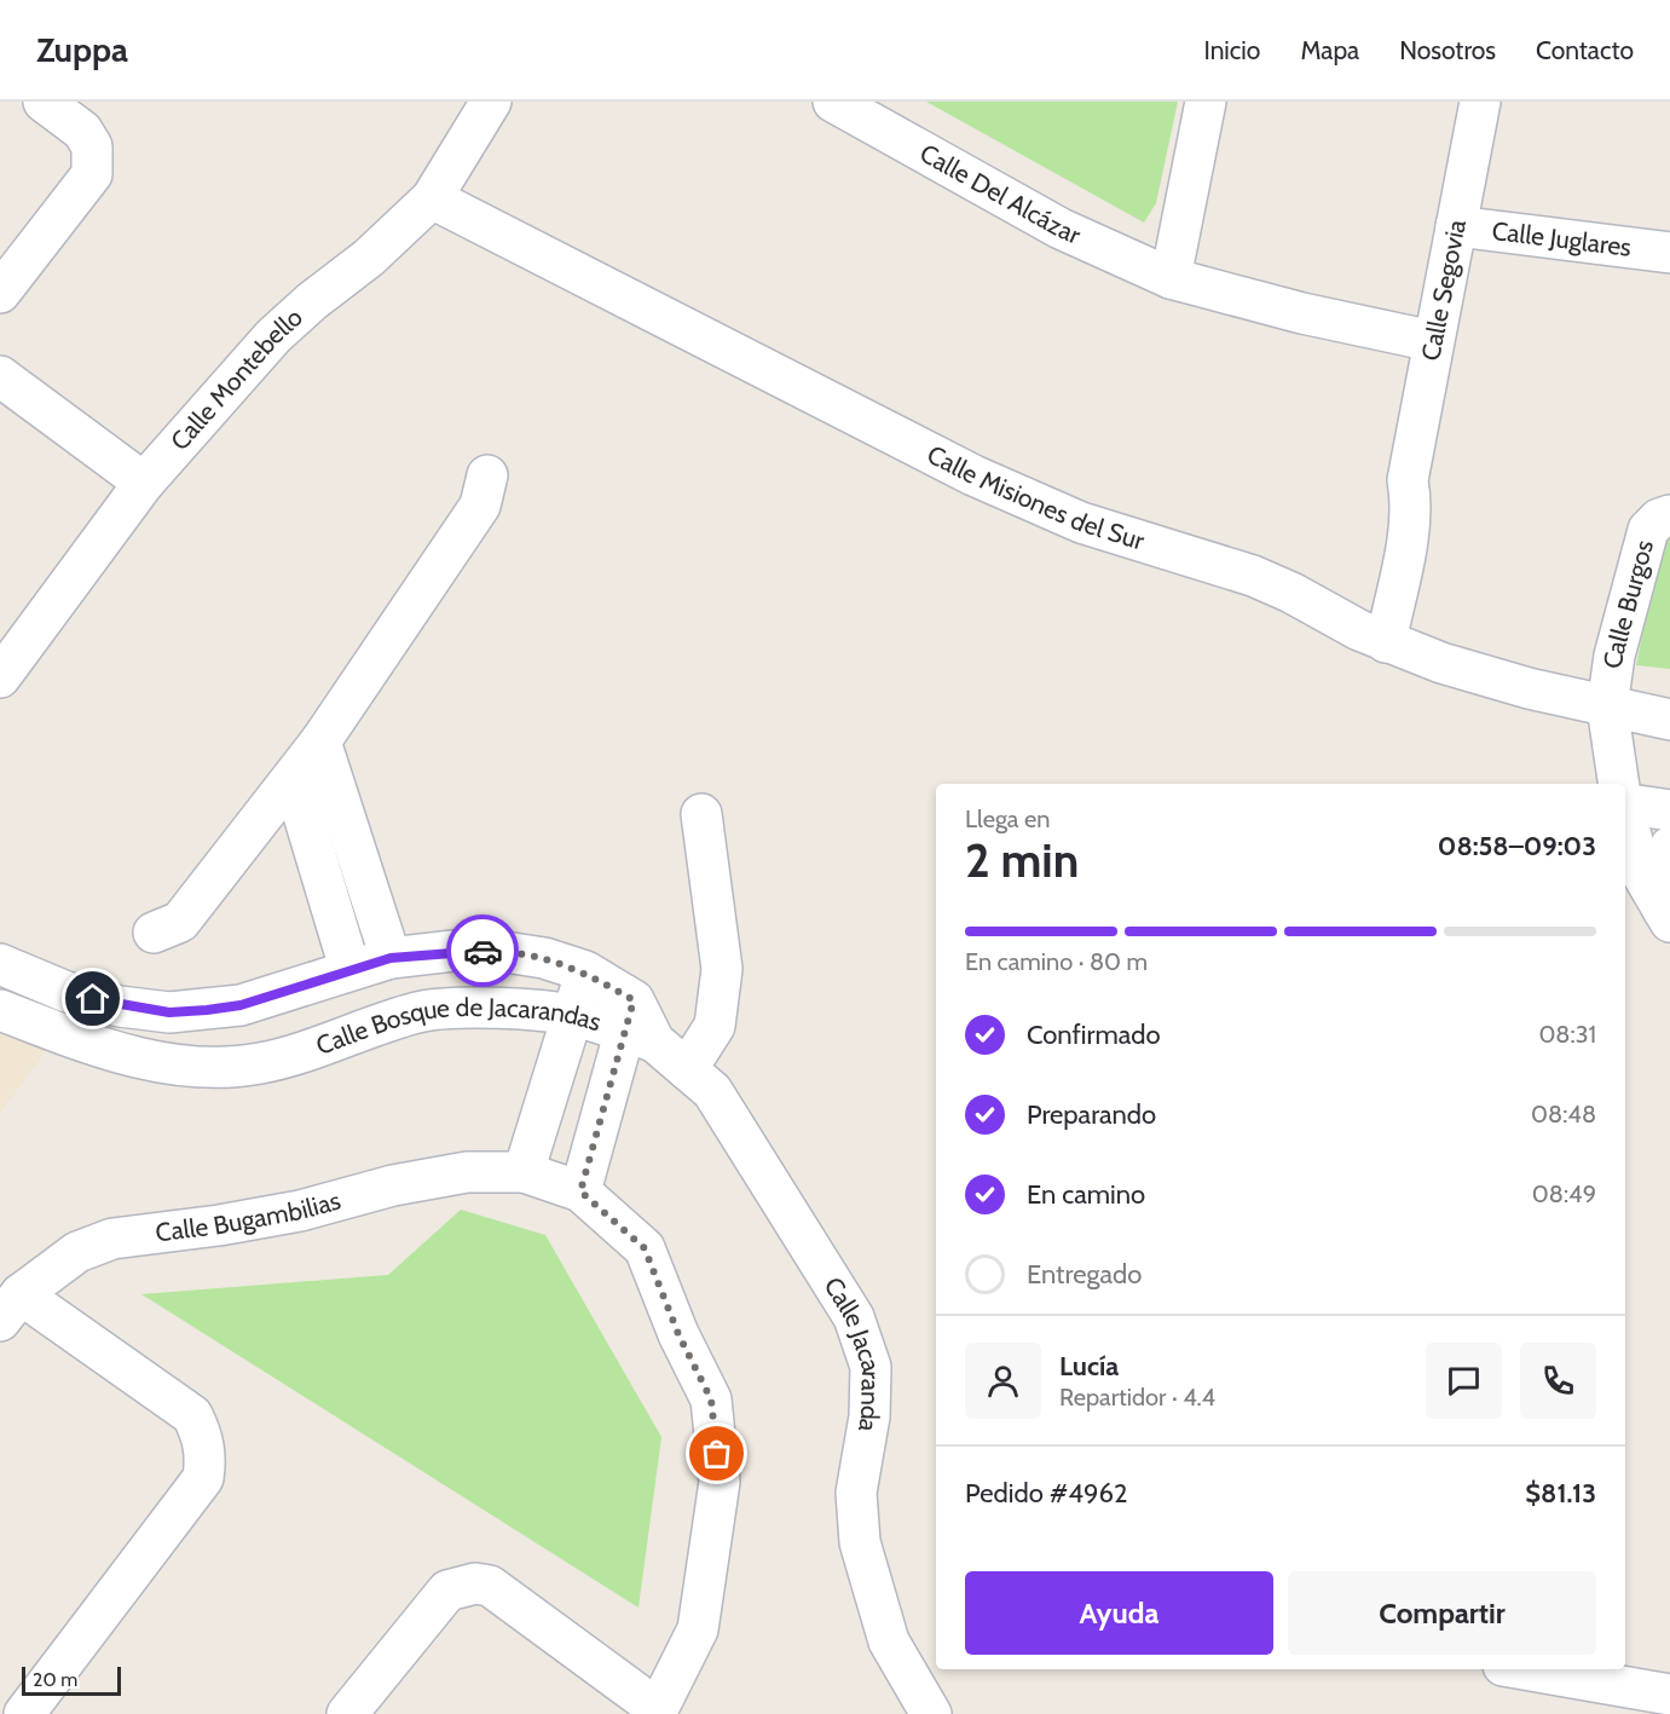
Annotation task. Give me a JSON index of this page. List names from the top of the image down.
{
  "streets": {
    "street": [
      "Calle Del Alcázar",
      "Calle Juglares",
      "Calle Segovia",
      "Calle Montebello",
      "Calle Misiones del Sur",
      "Calle Burgos",
      "Calle Bosque de Jacarandas",
      "Calle Bugambilias",
      "Calle Jacaranda"
    ]
  },
  "crossings": [
    ["Calle Del Alcázar", "Calle Segovia"],
    ["Calle Juglares", "Calle Segovia"],
    ["Calle Segovia", "Calle Misiones del Sur"],
    ["Calle Montebello", "Calle Misiones del Sur"],
    ["Calle Misiones del Sur", "Calle Burgos"],
    ["Calle Bosque de Jacarandas", "Calle Jacaranda"]
  ],
  "scale_bar": "20 m",
  "page": {
    "header": "Zuppa",
    "nav": [
      "Inicio",
      "Mapa",
      "Nosotros",
      "Contacto"
    ],
    "heading": ["2 min", "Llega en", "08:58–09:03"],
    "panel": [
      "Lucía",
      "Repartidor · 4.4",
      "Pedido #4962",
      "$81.13"
    ],
    "bar": "En camino · 80 m",
    "list": [
      ["Confirmado", "08:31"],
      ["Preparando", "08:48"],
      ["En camino", "08:49"],
      "Entregado"
    ],
    "buttons": ["Ayuda", "Compartir"],
    "scale": "20 m"
  }
}
